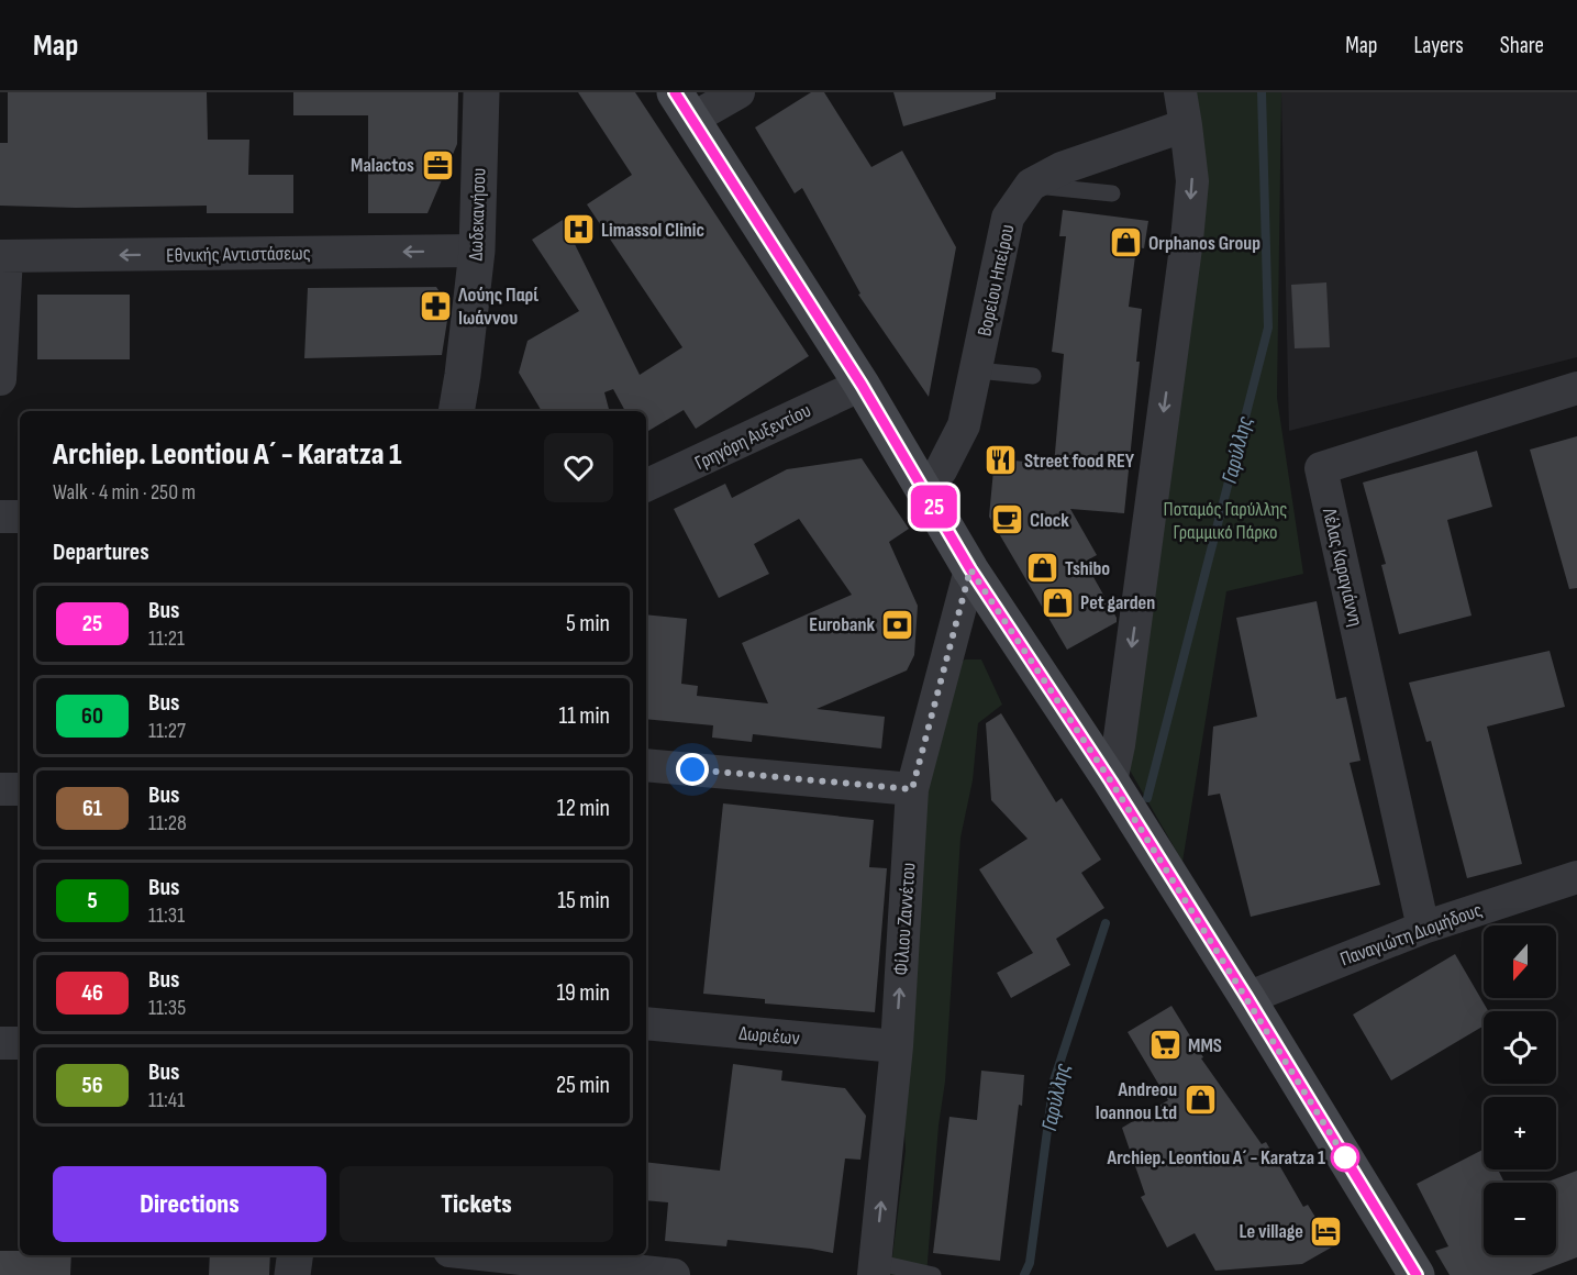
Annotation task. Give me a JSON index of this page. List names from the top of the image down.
{
  "streets": {
    "street": [
      "Δωδεκανήσου",
      "Εθνικής Αντιστάσεως",
      "Βορείου Ηπείρου",
      "Γρηγόρη Αυξεντίου",
      "Λέλας Καραγιάννη",
      "Φίλιου Ζαννέτου",
      "Παναγιώτη Διομήδους",
      "Δωριέων"
    ]
  },
  "crossings": [
    ["Δωδεκανήσου", "Εθνικής Αντιστάσεως"],
    ["Λέλας Καραγιάννη", "Παναγιώτη Διομήδους"],
    ["Φίλιου Ζαννέτου", "Δωριέων"]
  ],
  "one_way": ["Εθνικής Αντιστάσεως", "Φίλιου Ζαννέτου"],
  "water": ["Γαρύλλης"],
  "parks": ["Ποταμός Γαρύλλης Γραμμικό Πάρκο"],
  "places": {
    "office": ["Malactos"],
    "hospital": ["Limassol Clinic"],
    "shop": [
      "Orphanos Group",
      "Tshibo",
      "Pet garden",
      "Andreou Ioannou Ltd"
    ],
    "pharmacy": ["Λούης Παρί Ιωάννου"],
    "restaurant": ["Street food REY"],
    "cafe": ["Clock"],
    "bank": ["Eurobank"],
    "supermarket": ["MMS"],
    "other": ["Archiep. Leontiou A´ - Karatza 1"],
    "hotel": ["Le village"]
  },
  "lines": ["bus line 25"],
  "north": "bottom",
  "page": {
    "header": "Map",
    "nav": ["Map", "Layers", "Share"],
    "on_map": "25",
    "heading": [
      ["Archiep. Leontiou A´ - Karatza 1", "Walk · 4 min · 250 m"],
      "Departures"
    ],
    "list": [
      {
        "mark": "25",
        "name": "Bus",
        "note": "11:21",
        "value": "5 min"
      },
      {
        "mark": "60",
        "name": "Bus",
        "note": "11:27",
        "value": "11 min"
      },
      {
        "mark": "61",
        "name": "Bus",
        "note": "11:28",
        "value": "12 min"
      },
      {
        "mark": "5",
        "name": "Bus",
        "note": "11:31",
        "value": "15 min"
      },
      {
        "mark": "46",
        "name": "Bus",
        "note": "11:35",
        "value": "19 min"
      },
      {
        "mark": "56",
        "name": "Bus",
        "note": "11:41",
        "value": "25 min"
      }
    ],
    "map_buttons": ["+", "−"],
    "buttons": ["Directions", "Tickets"]
  }
}
